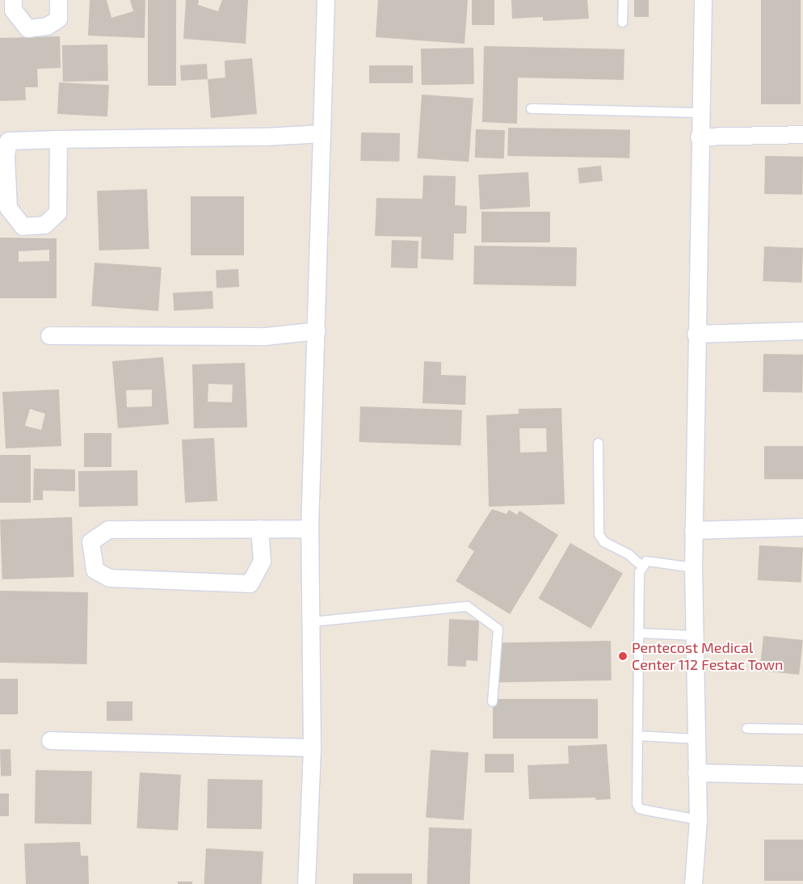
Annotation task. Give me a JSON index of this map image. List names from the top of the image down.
{
  "places": ["Pentecost Medical Center 112 Festac Town"]
}
